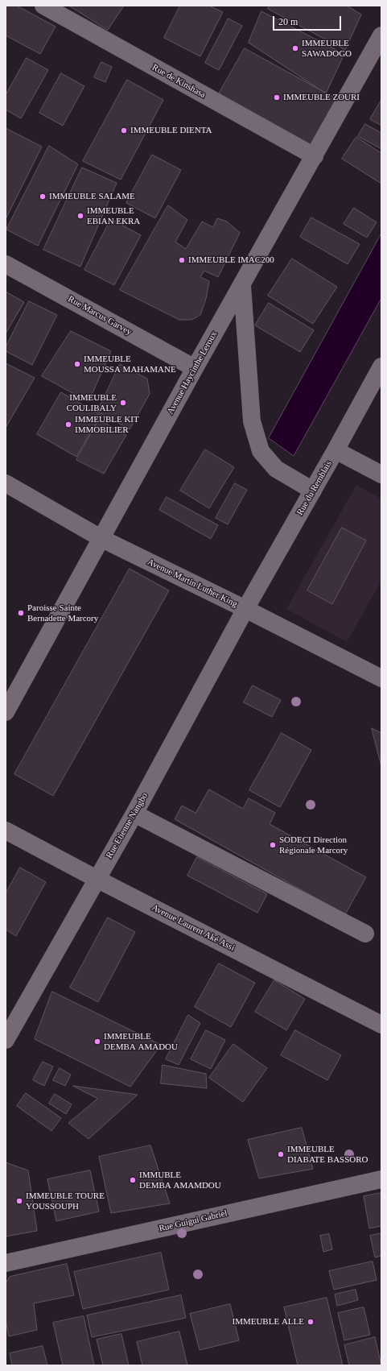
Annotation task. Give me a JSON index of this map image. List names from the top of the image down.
{
  "streets": {
    "street": [
      "Rue de Kinshasa",
      "Rue Marcus Garvey",
      "Avenue Haycinthe Leroux",
      "Rue du Remblais",
      "Avenue Martin Luther King",
      "Rue Etienne Nangbo",
      "Avenue Laurent Aké Assi",
      "Rue Guigui Gabriel"
    ]
  },
  "crossings": [
    ["Rue de Kinshasa", "Avenue Haycinthe Leroux"],
    ["Rue Marcus Garvey", "Avenue Haycinthe Leroux"],
    ["Avenue Haycinthe Leroux", "Avenue Martin Luther King"],
    ["Rue du Remblais", "Avenue Martin Luther King"],
    ["Rue du Remblais", "Rue Etienne Nangbo"],
    ["Avenue Martin Luther King", "Rue Etienne Nangbo"],
    ["Rue Etienne Nangbo", "Avenue Laurent Aké Assi"]
  ],
  "places": [
    "IMMEUBLE SAWADOGO",
    "IMMEUBLE ZOURI",
    "IMMEUBLE DIENTA",
    "IMMEUBLE SALAME",
    "IMMEUBLE EBIAN EKRA",
    "IMMEUBLE IMAC200",
    "IMMEUBLE MOUSSA MAHAMANE",
    "IMMEUBLE COULIBALY",
    "IMMEUBLE KIT IMMOBILIER",
    "Paroisse Sainte Bernadette Marcory",
    "SODECI Direction Régionale Marcory",
    "IMMEUBLE DEMBA AMADOU",
    "IMMEUBLE DIABATE BASSORO",
    "IMMUBLE DEMBA AMAMDOU",
    "IMMEUBLE TOURE YOUSSOUPH",
    "IMMEUBLE ALLE"
  ],
  "scale_bar": "20 m"
}
